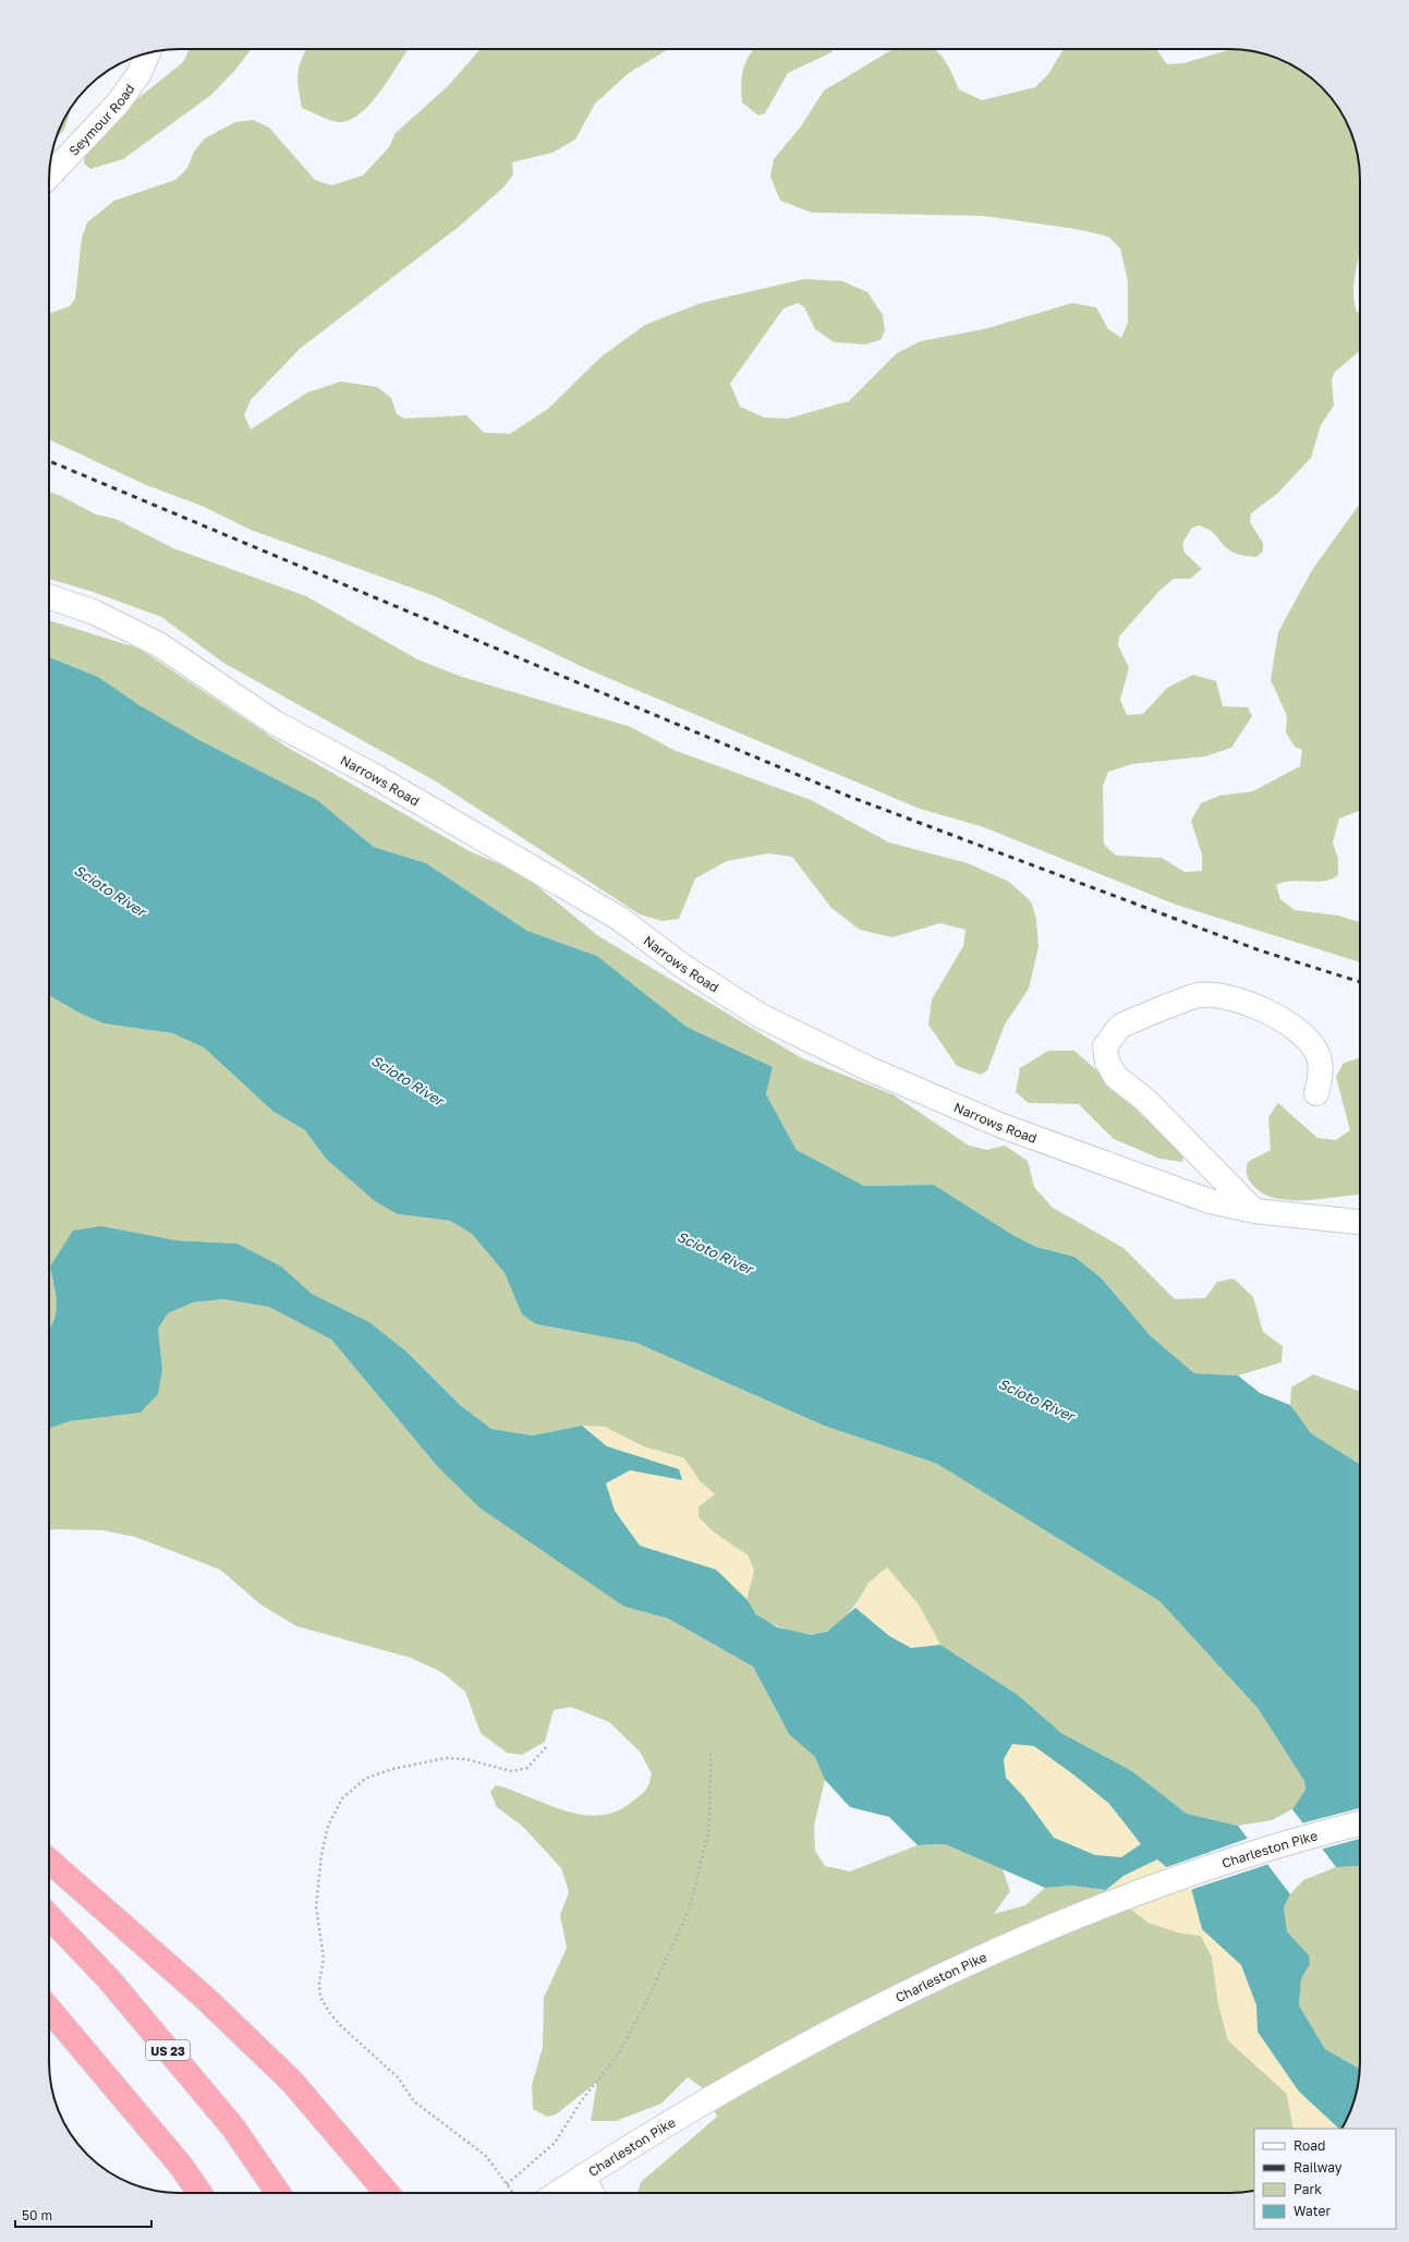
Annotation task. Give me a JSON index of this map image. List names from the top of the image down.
{
  "streets": {
    "highway": ["US 23"],
    "street": ["Seymour Road", "Narrows Road", "Charleston Pike"]
  },
  "water": ["Scioto River"],
  "legend": [
    "Road",
    "Railway",
    "Park",
    "Water"
  ],
  "scale_bar": "50 m"
}
